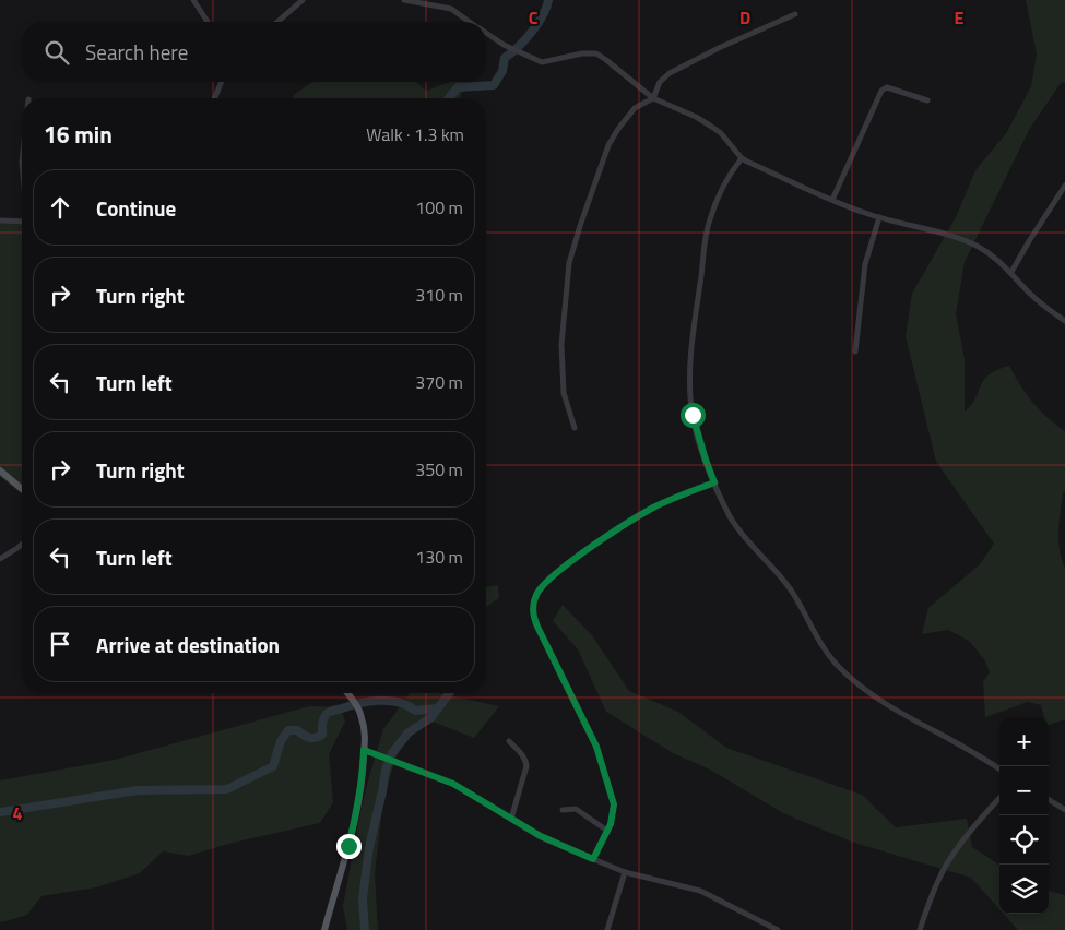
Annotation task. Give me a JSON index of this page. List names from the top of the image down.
{
  "page": {
    "search": "Search here",
    "heading": ["16 min", "Walk · 1.3 km"],
    "list": [
      ["Continue", "100 m"],
      ["Turn right", "310 m"],
      ["Turn left", "370 m"],
      ["Turn right", "350 m"],
      ["Turn left", "130 m"],
      "Arrive at destination"
    ],
    "map_buttons": ["+", "−"]
  },
  "grid": {
    "columns": ["C", "D", "E"],
    "rows": ["4"]
  }
}
